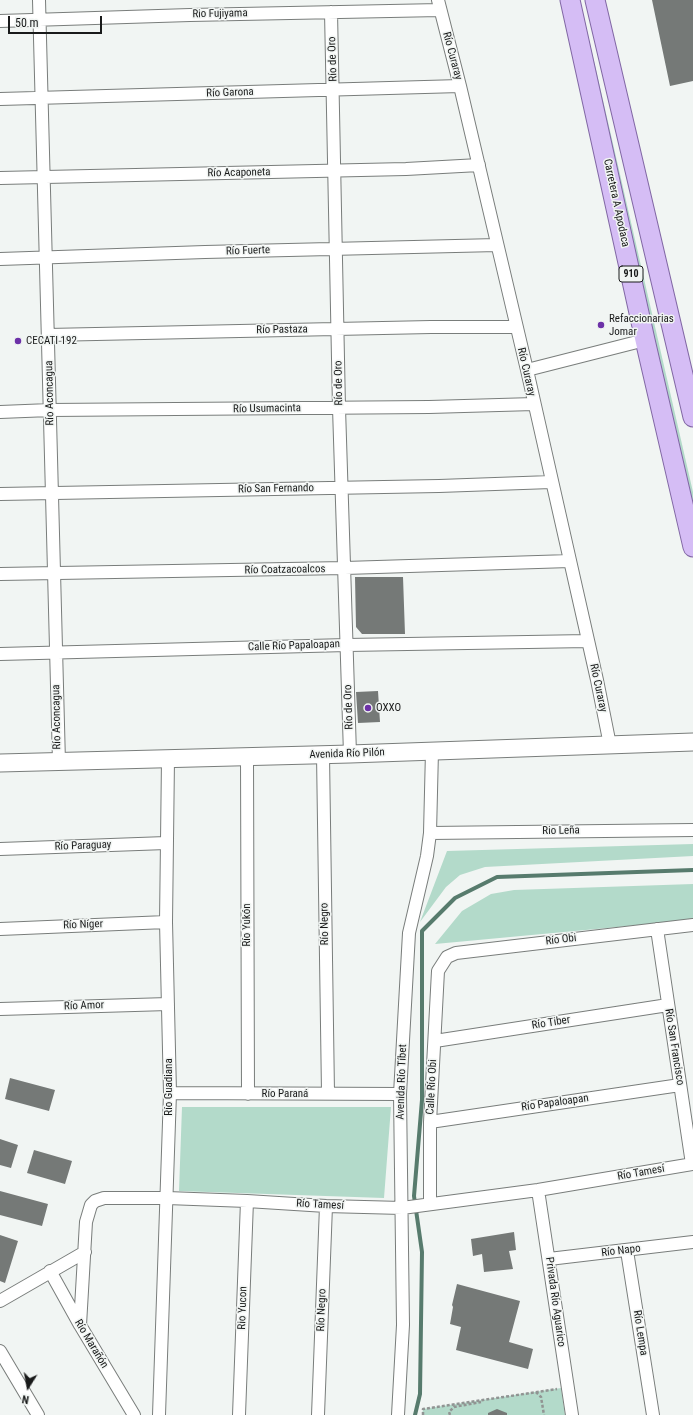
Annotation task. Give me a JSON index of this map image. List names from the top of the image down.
{
  "streets": {
    "main road": ["Carretera A Apodaca", "910", "Avenida Río Pilón"],
    "street": [
      "Rio Fujiyama",
      "Río Curaray",
      "Río de Oro",
      "Río Garona",
      "Río Acaponeta",
      "Río Fuerte",
      "Río Pastaza",
      "Río Aconcagua",
      "Río Usumacinta",
      "Río San Fernando",
      "Río Coatzacoalcos",
      "Calle Río Papaloapan",
      "Rio Leña",
      "Río Paraguay",
      "Río Negro",
      "Río Níger",
      "Río Yukón",
      "Río Obi",
      "Río Amor",
      "Río Tiber",
      "Río San Francisco",
      "Avenida Río Tíbet",
      "Río Guadiana",
      "Calle Río Obi",
      "Río Paraná",
      "Río Papaloapan",
      "Río Tamesí",
      "Río Napo",
      "Privada Río Aguarico",
      "Rio Yucon",
      "Río Lempa",
      "Río Marañón"
    ]
  },
  "crossings": [
    ["Rio Fujiyama", "Río Curaray"],
    ["Rio Fujiyama", "Río de Oro"],
    ["Rio Fujiyama", "Río Aconcagua"],
    ["Río Curaray", "Río Garona"],
    ["Río Curaray", "Río Acaponeta"],
    ["Río Curaray", "Río Fuerte"],
    ["Río Curaray", "Río Pastaza"],
    ["Río Curaray", "Río Usumacinta"],
    ["Río Curaray", "Río San Fernando"],
    ["Río Curaray", "Río Coatzacoalcos"],
    ["Río Curaray", "Calle Río Papaloapan"],
    ["Río Curaray", "Avenida Río Pilón"],
    ["Río de Oro", "Río Garona"],
    ["Río de Oro", "Río Acaponeta"],
    ["Río de Oro", "Río Fuerte"],
    ["Río de Oro", "Río Pastaza"],
    ["Río de Oro", "Río Usumacinta"],
    ["Río de Oro", "Río San Fernando"],
    ["Río de Oro", "Río Coatzacoalcos"],
    ["Río de Oro", "Calle Río Papaloapan"],
    ["Río de Oro", "Avenida Río Pilón"],
    ["Río Garona", "Río Aconcagua"],
    ["Río Acaponeta", "Río Aconcagua"],
    ["Río Fuerte", "Río Aconcagua"],
    ["Río Pastaza", "Río Aconcagua"],
    ["Río Aconcagua", "Río Usumacinta"],
    ["Río Aconcagua", "Río San Fernando"],
    ["Río Aconcagua", "Río Coatzacoalcos"],
    ["Río Aconcagua", "Calle Río Papaloapan"],
    ["Río Aconcagua", "Avenida Río Pilón"],
    ["Avenida Río Pilón", "Río Negro"],
    ["Avenida Río Pilón", "Río Yukón"],
    ["Avenida Río Pilón", "Avenida Río Tíbet"],
    ["Avenida Río Pilón", "Río Guadiana"],
    ["Rio Leña", "Avenida Río Tíbet"],
    ["Río Paraguay", "Río Guadiana"],
    ["Río Negro", "Río Paraná"],
    ["Río Negro", "Río Tamesí"],
    ["Río Níger", "Río Guadiana"],
    ["Río Yukón", "Río Paraná"],
    ["Río Obi", "Río San Francisco"],
    ["Río Obi", "Calle Río Obi"],
    ["Río Amor", "Río Guadiana"],
    ["Río Tiber", "Río San Francisco"],
    ["Río Tiber", "Calle Río Obi"],
    ["Río San Francisco", "Río Papaloapan"],
    ["Río San Francisco", "Río Tamesí"],
    ["Avenida Río Tíbet", "Río Paraná"],
    ["Avenida Río Tíbet", "Río Tamesí"],
    ["Río Guadiana", "Río Paraná"],
    ["Río Guadiana", "Río Tamesí"],
    ["Calle Río Obi", "Río Papaloapan"],
    ["Calle Río Obi", "Río Tamesí"],
    ["Río Tamesí", "Privada Río Aguarico"],
    ["Río Tamesí", "Rio Yucon"],
    ["Río Napo", "Privada Río Aguarico"],
    ["Río Napo", "Río Lempa"]
  ],
  "places": ["Refaccionarias Jomar", "CECATI 192", "OXXO"],
  "scale_bar": "50 m",
  "north": "bottom"
}
